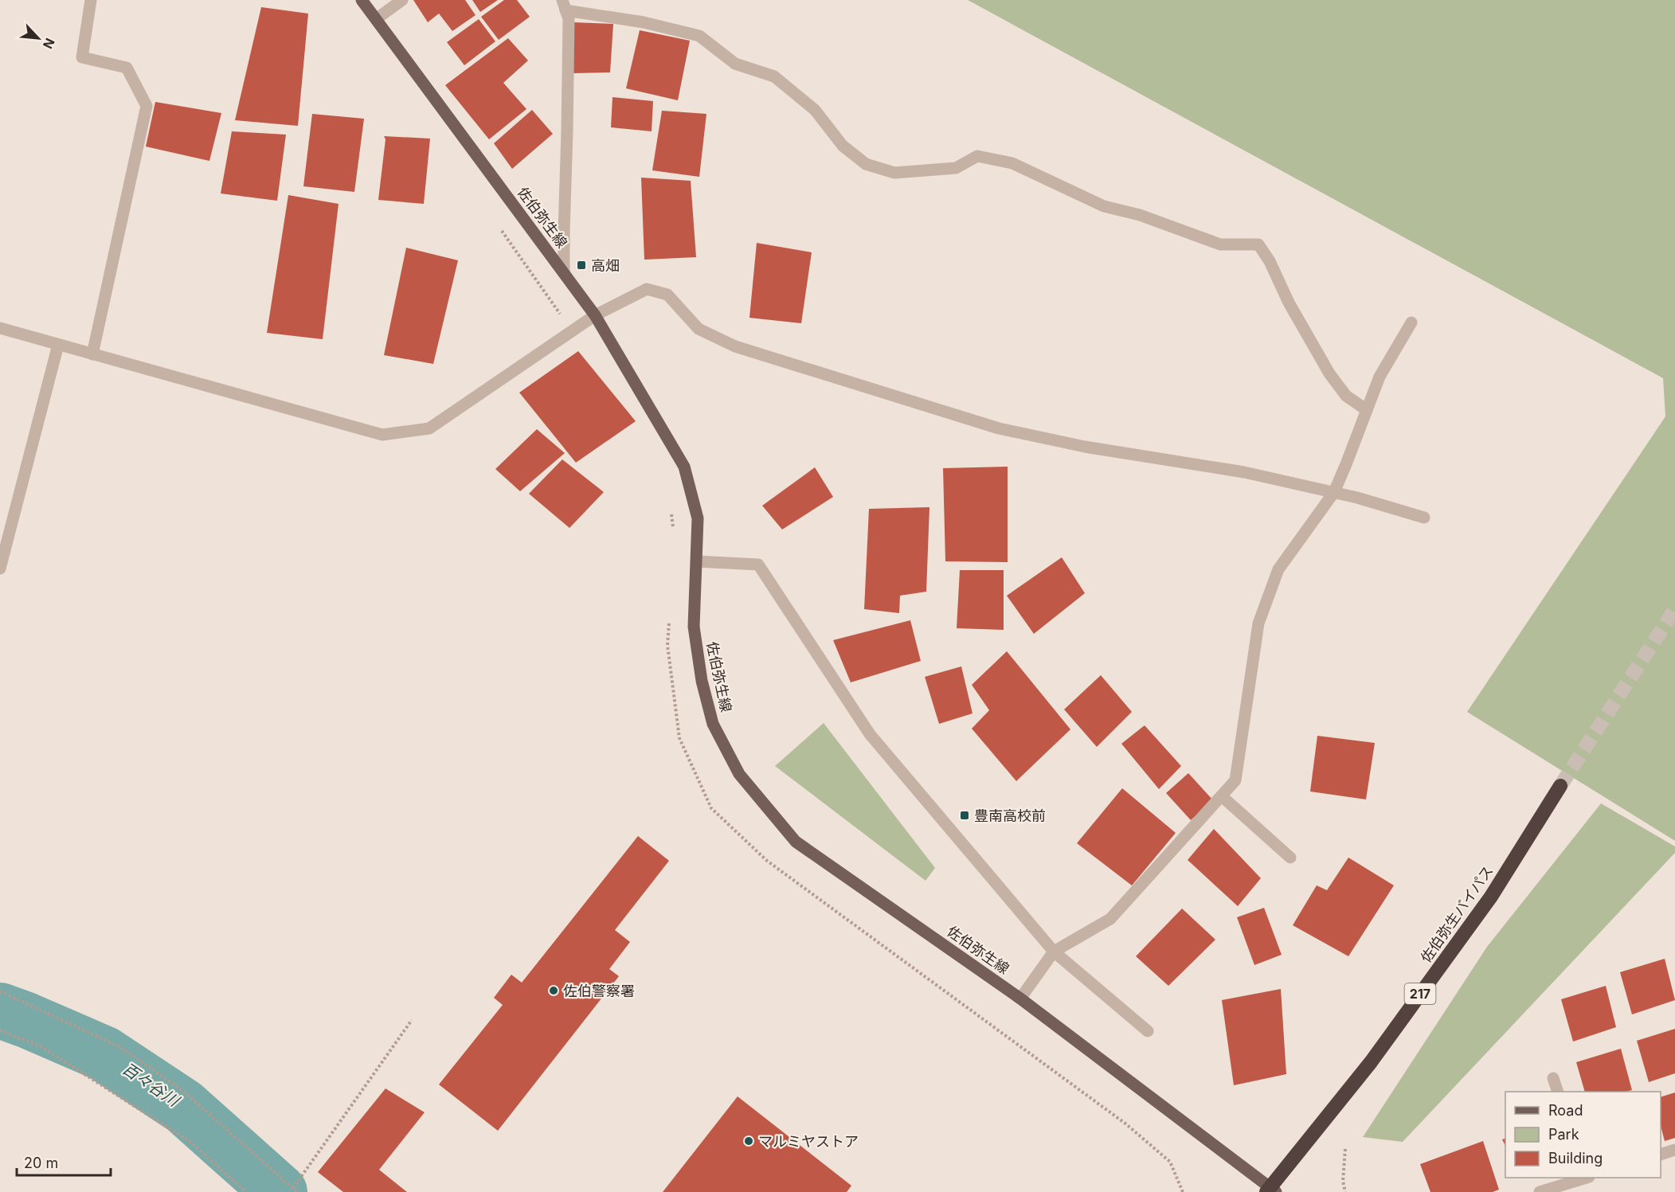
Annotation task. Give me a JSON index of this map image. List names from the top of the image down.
{
  "streets": {
    "highway": ["佐伯弥生バイパス", "217"],
    "main road": ["佐伯弥生線"]
  },
  "crossings": [
    ["佐伯弥生線", "佐伯弥生バイパス"]
  ],
  "water": ["百々谷川"],
  "places": {
    "transit": ["高畑", "豊南高校前"],
    "other": ["佐伯警察署", "マルミヤストア"]
  },
  "legend": ["Road", "Park", "Building"],
  "scale_bar": "20 m",
  "north": "bottom right"
}
